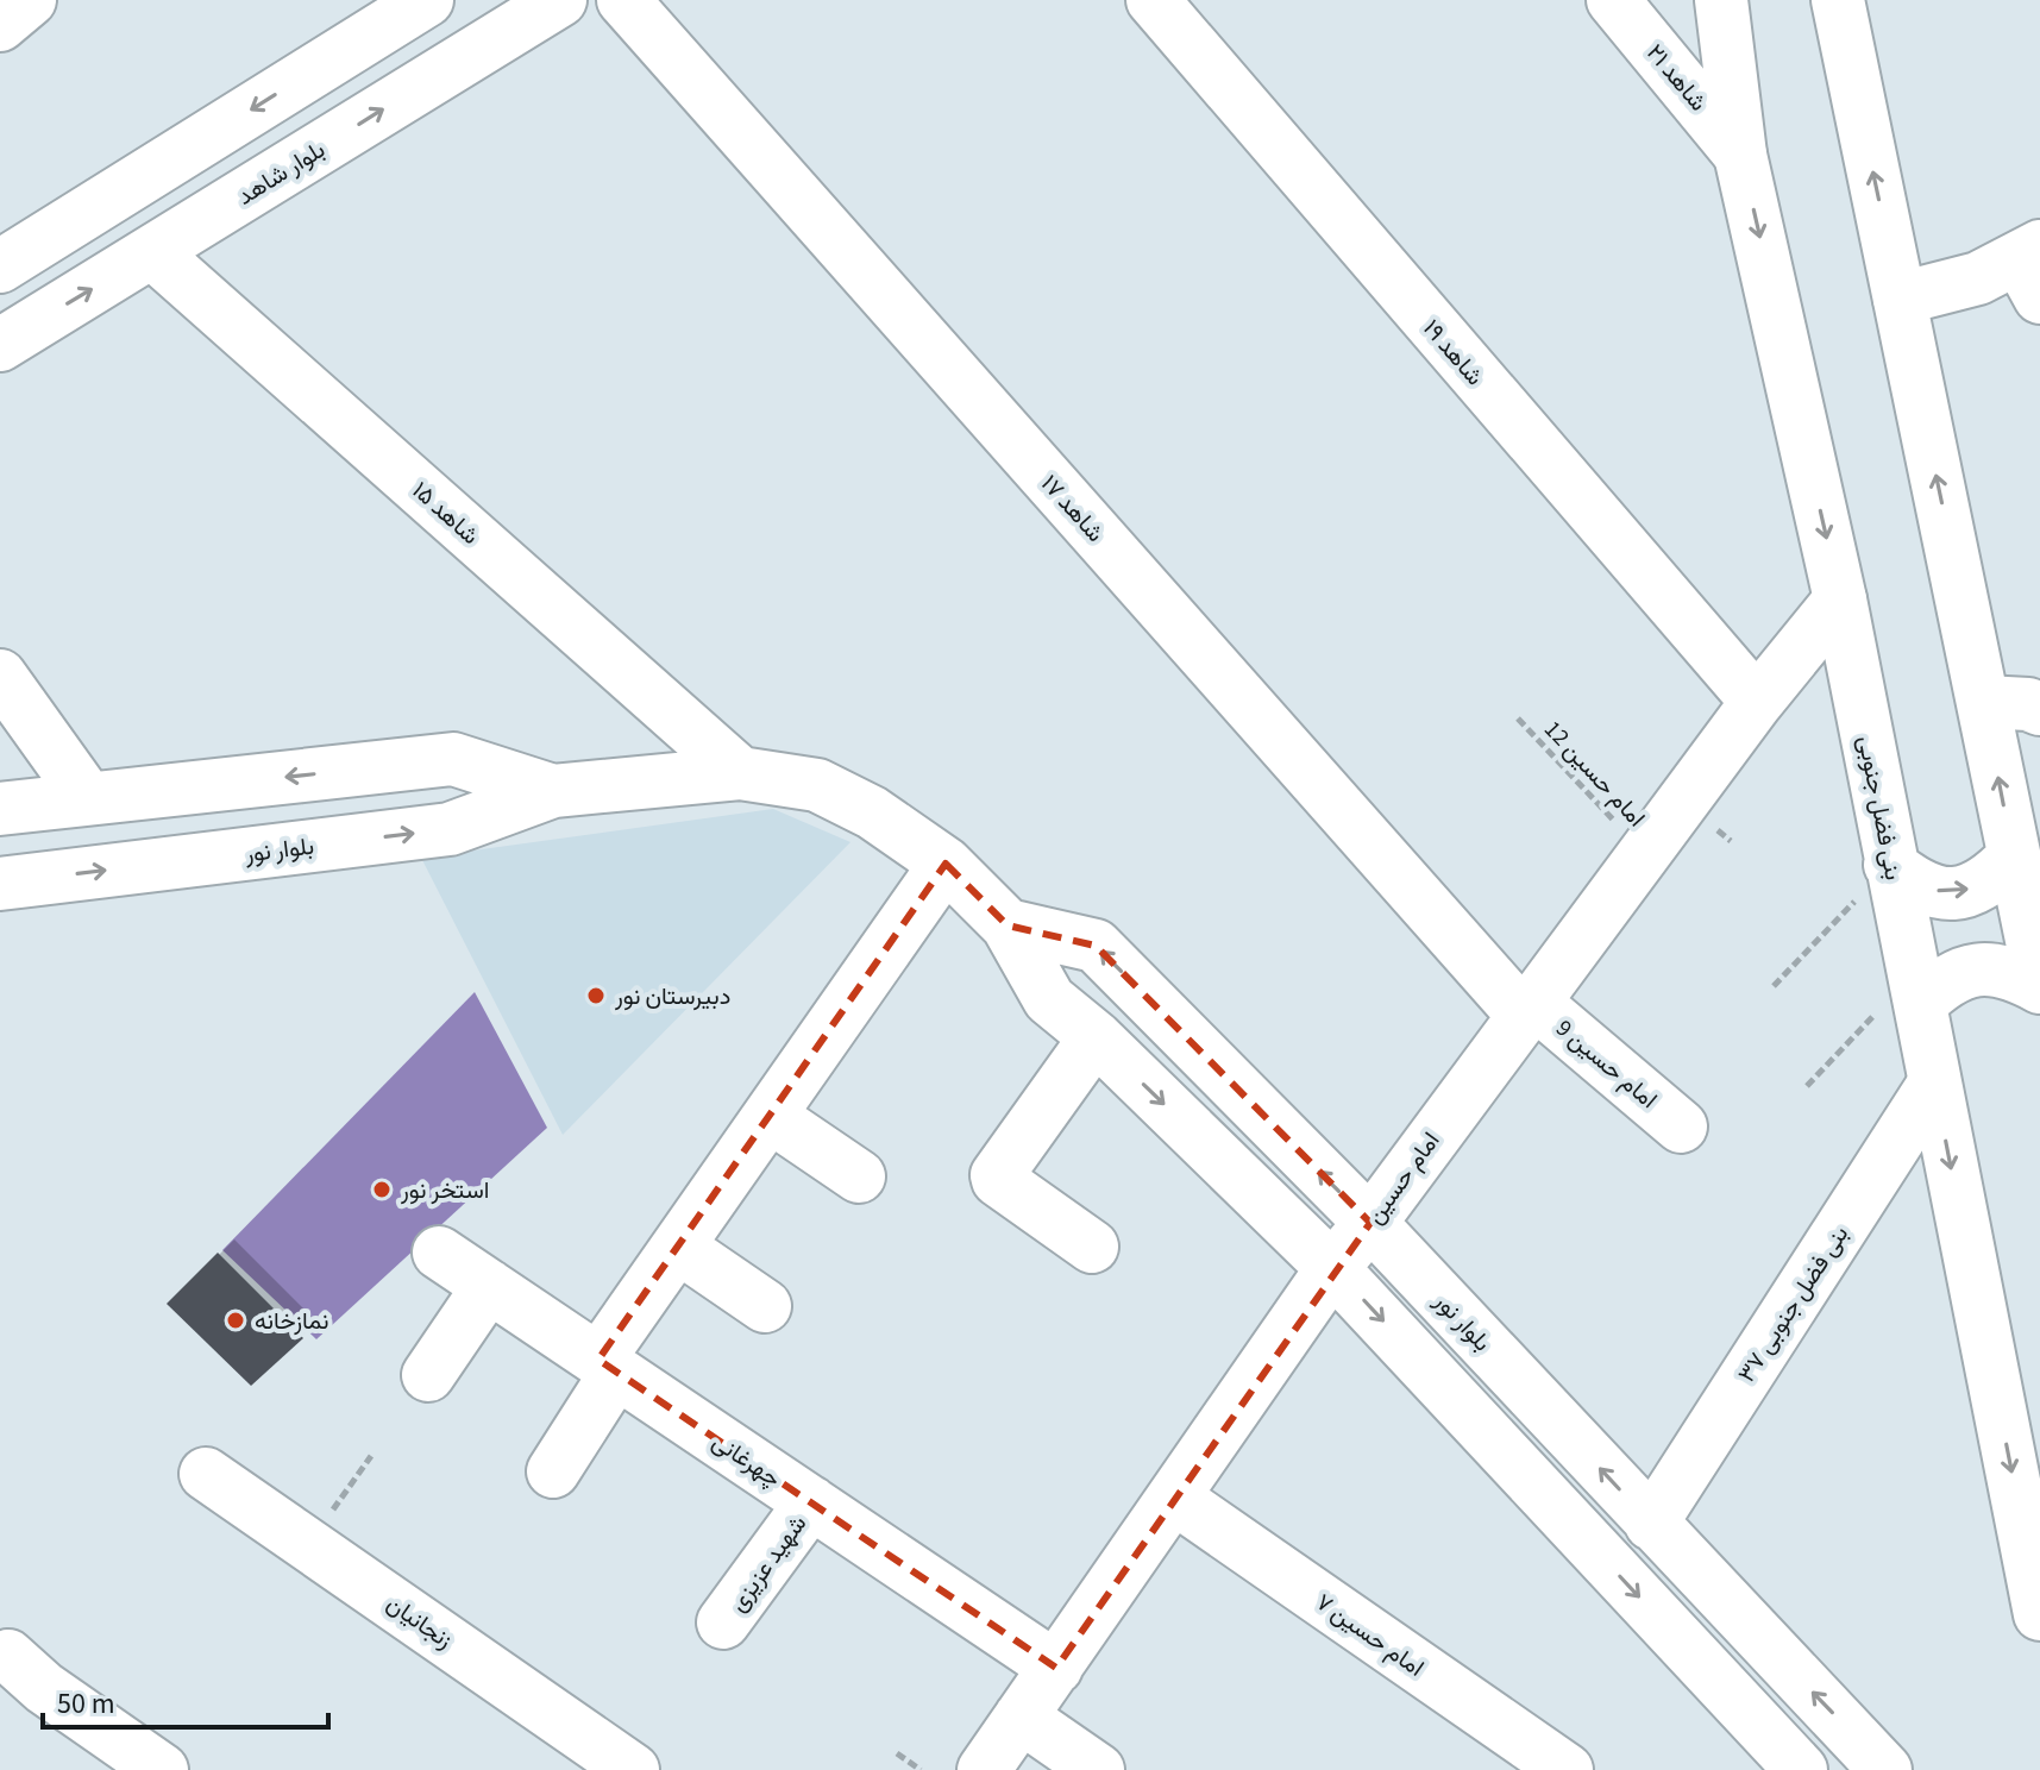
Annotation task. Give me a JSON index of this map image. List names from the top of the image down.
{
  "streets": {
    "street": [
      "شاهد ۲۱",
      "بلوار شاهد",
      "شاهد ۱۹",
      "شاهد ۱۷",
      "شاهد ۱۵",
      "بنی فضل جنوبی",
      "بلوار نور",
      "امام حسین 9",
      "امام حسین",
      "بنی فضل جنوبی ۳۷",
      "چهرغانی",
      "شهید عزیزی",
      "زنجانیان",
      "امام حسین ۷"
    ],
    "path": ["امام حسین 12"]
  },
  "crossings": [
    ["شاهد ۲۱", "بنی فضل جنوبی"],
    ["بلوار شاهد", "شاهد ۱۵"],
    ["شاهد ۱۹", "امام حسین"],
    ["شاهد ۱۷", "امام حسین 9"],
    ["شاهد ۱۷", "امام حسین"],
    ["شاهد ۱۵", "بلوار نور"],
    ["امام حسین 12", "امام حسین"],
    ["بنی فضل جنوبی", "امام حسین"],
    ["بنی فضل جنوبی", "بنی فضل جنوبی ۳۷"],
    ["بلوار نور", "امام حسین"],
    ["بلوار نور", "بنی فضل جنوبی ۳۷"],
    ["امام حسین 9", "امام حسین"],
    ["امام حسین", "چهرغانی"],
    ["امام حسین", "امام حسین ۷"],
    ["چهرغانی", "شهید عزیزی"]
  ],
  "places": ["دبیرستان نور", "استخر نور", "نمازخانه"],
  "scale_bar": "50 m"
}
